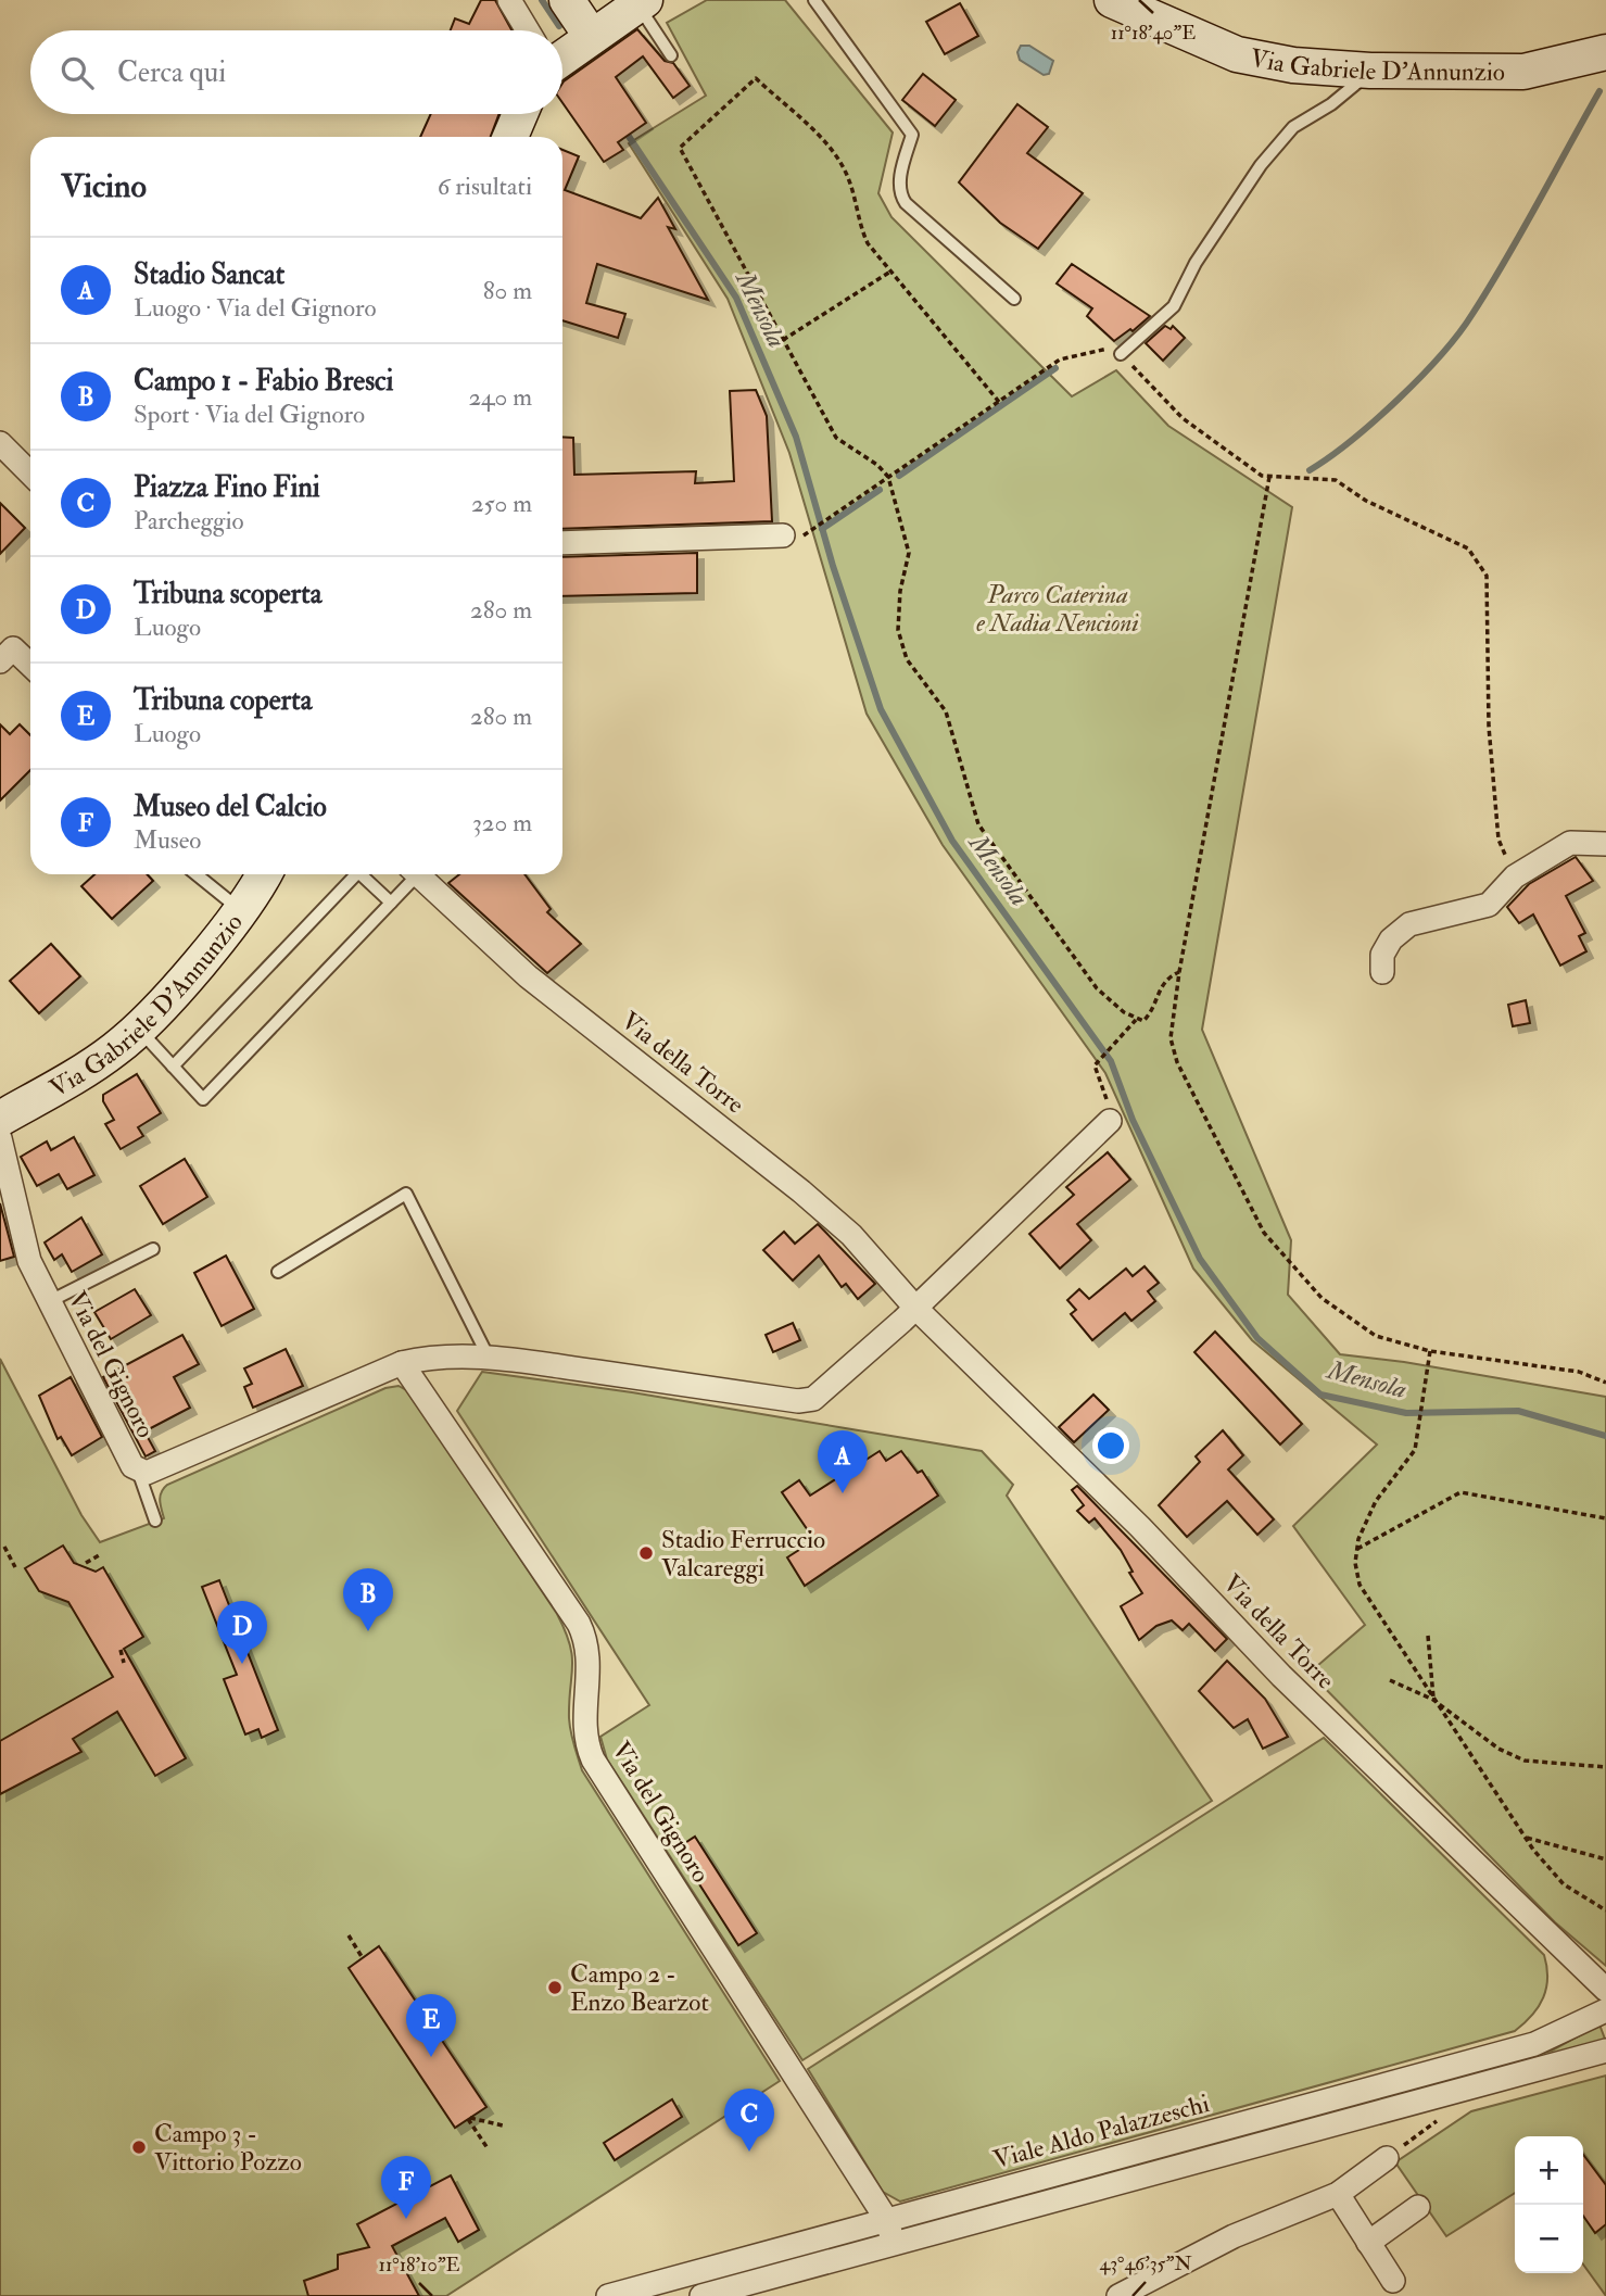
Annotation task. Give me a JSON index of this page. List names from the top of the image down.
{
  "streets": {
    "street": [
      "Via Gabriele D'Annunzio",
      "Via della Torre",
      "Via del Gignoro",
      "Viale Aldo Palazzeschi"
    ]
  },
  "crossings": [
    ["Via della Torre", "Via del Gignoro"],
    ["Via del Gignoro", "Viale Aldo Palazzeschi"]
  ],
  "water": ["Mensola"],
  "parks": ["Parco Caterina e Nadia Nencioni"],
  "places": ["Stadio Ferruccio Valcareggi", "Campo 2 - Enzo Bearzot", "Campo 3 - Vittorio Pozzo"],
  "page": {
    "search": "Cerca qui",
    "heading": ["Vicino", "6 risultati"],
    "list": [
      {
        "mark": "A",
        "name": "Stadio Sancat",
        "note": "Luogo · Via del Gignoro",
        "value": "80 m"
      },
      {
        "mark": "B",
        "name": "Campo 1 - Fabio Bresci",
        "note": "Sport · Via del Gignoro",
        "value": "240 m"
      },
      {
        "mark": "C",
        "name": "Piazza Fino Fini",
        "note": "Parcheggio",
        "value": "250 m"
      },
      {
        "mark": "D",
        "name": "Tribuna scoperta",
        "note": "Luogo",
        "value": "280 m"
      },
      {
        "mark": "E",
        "name": "Tribuna coperta",
        "note": "Luogo",
        "value": "280 m"
      },
      {
        "mark": "F",
        "name": "Museo del Calcio",
        "note": "Museo",
        "value": "320 m"
      }
    ],
    "pins": [
      "A",
      "B",
      "D",
      "E",
      "C",
      "F"
    ],
    "map_buttons": ["+", "−"]
  },
  "coordinates": ["11°18'40\"E", "43°46'35\"N", "11°18'10\"E"]
}
